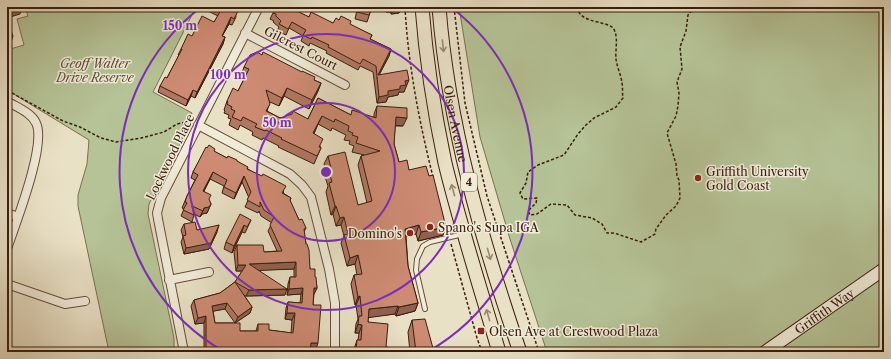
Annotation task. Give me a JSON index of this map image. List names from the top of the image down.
{
  "streets": {
    "main road": ["Olsen Avenue", "4"],
    "street": ["Gilcrest Court", "Lockwood Place", "Griffith Way"]
  },
  "crossings": [
    ["Gilcrest Court", "Lockwood Place"]
  ],
  "parks": ["Geoff Walter Drive Reserve"],
  "places": {
    "other": ["Griffith University Gold Coast", "Spano's Supa IGA", "Domino's"],
    "transit": ["Olsen Ave at Crestwood Plaza"]
  },
  "rings": ["150 m", "100 m", "50 m"]
}
